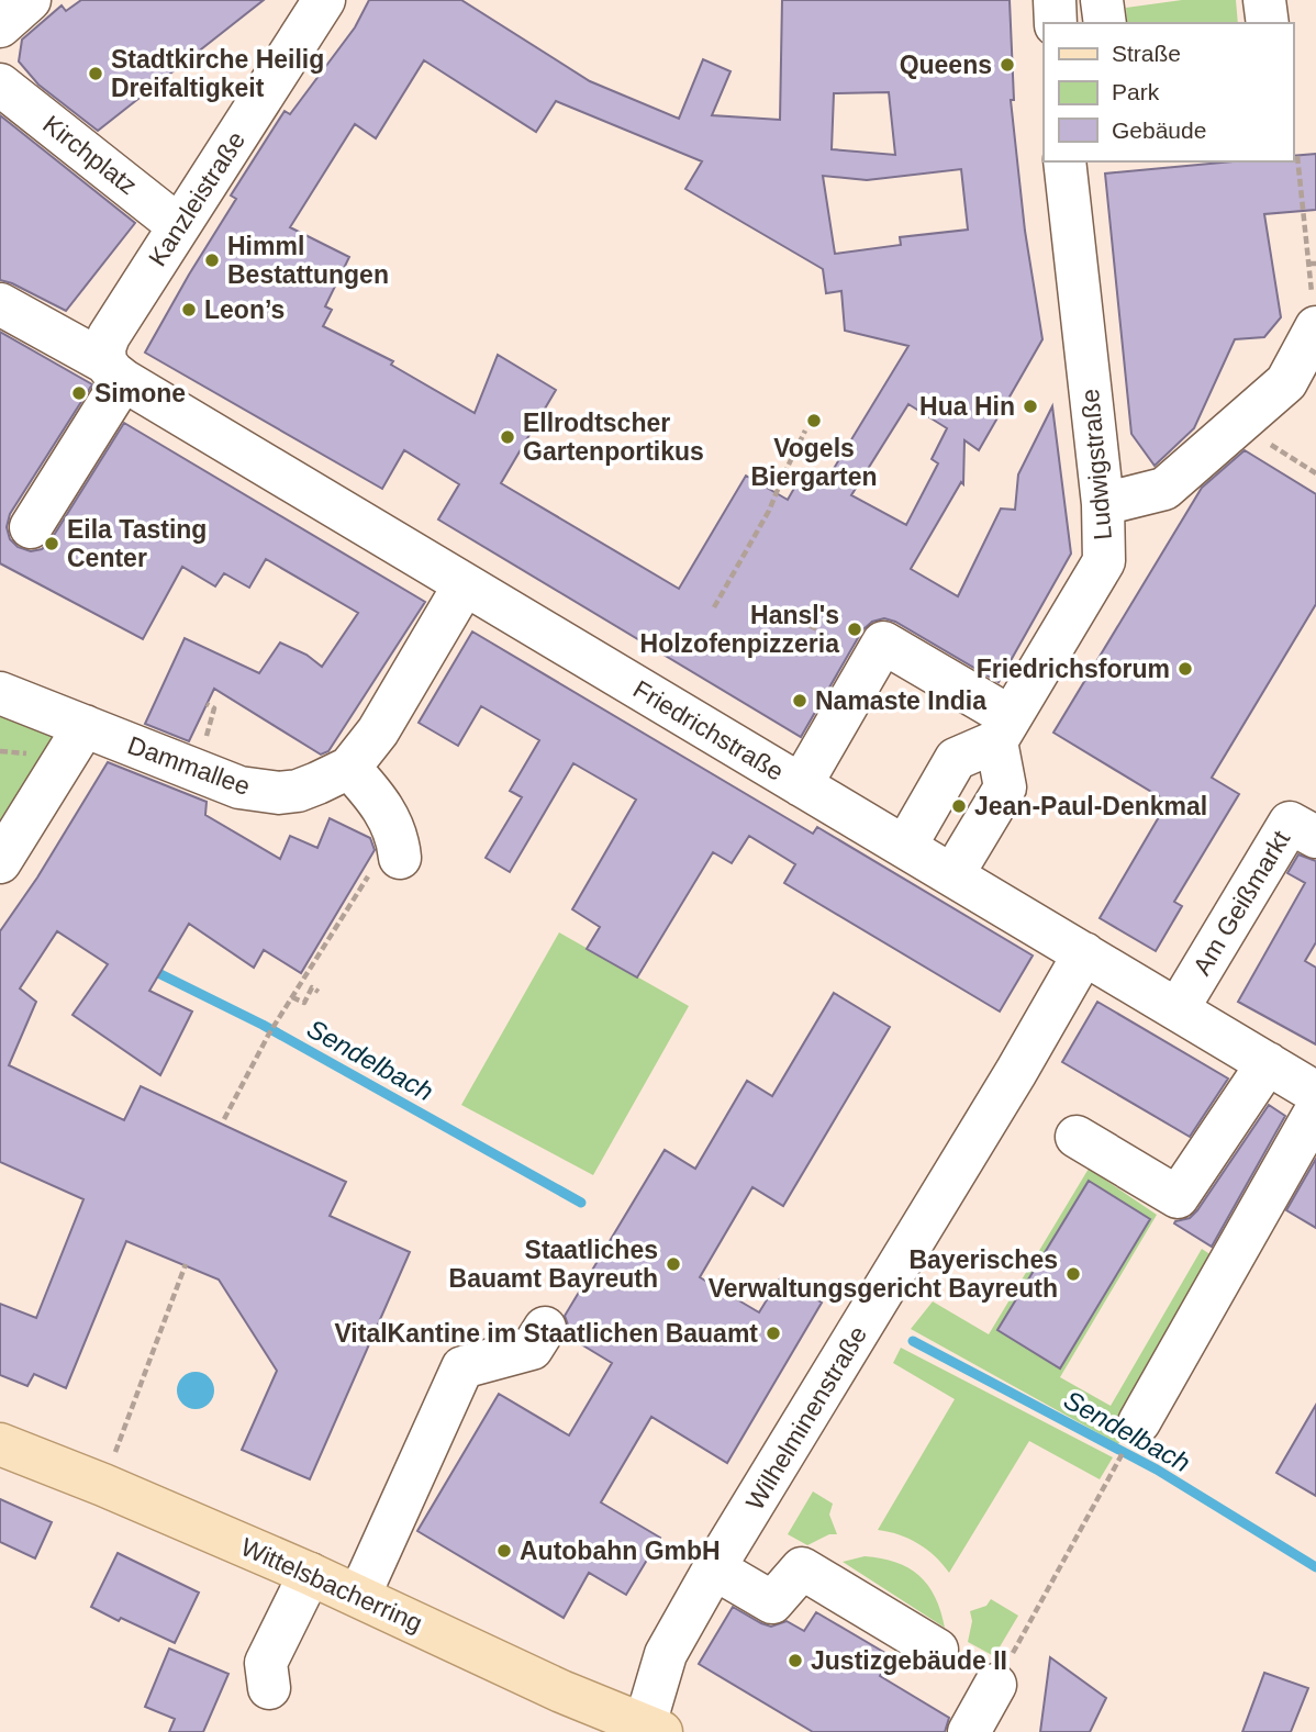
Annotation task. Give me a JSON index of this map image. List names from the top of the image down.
{
  "streets": {
    "main road": ["Wittelsbacherring"],
    "street": [
      "Kirchplatz",
      "Kanzleistraße",
      "Ludwigstraße",
      "Friedrichstraße",
      "Dammallee",
      "Am Geißmarkt",
      "Wilhelminenstraße"
    ]
  },
  "crossings": [
    ["Kirchplatz", "Kanzleistraße"],
    ["Kanzleistraße", "Friedrichstraße"],
    ["Friedrichstraße", "Dammallee"],
    ["Friedrichstraße", "Am Geißmarkt"],
    ["Friedrichstraße", "Wilhelminenstraße"],
    ["Wilhelminenstraße", "Wittelsbacherring"]
  ],
  "water": ["Sendelbach"],
  "places": [
    "Queens",
    "Stadtkirche Heilig Dreifaltigkeit",
    "Himml Bestattungen",
    "Leon’s",
    "Simone",
    "Hua Hin",
    "Vogels Biergarten",
    "Ellrodtscher Gartenportikus",
    "Eila Tasting Center",
    "Hansl's Holzofenpizzeria",
    "Friedrichsforum",
    "Namaste India",
    "Jean-Paul-Denkmal",
    "Staatliches Bauamt Bayreuth",
    "Bayerisches Verwaltungsgericht Bayreuth",
    "VitalKantine im Staatlichen Bauamt",
    "Autobahn GmbH",
    "Justizgebäude II"
  ],
  "legend": ["Straße", "Park", "Gebäude"]
}
